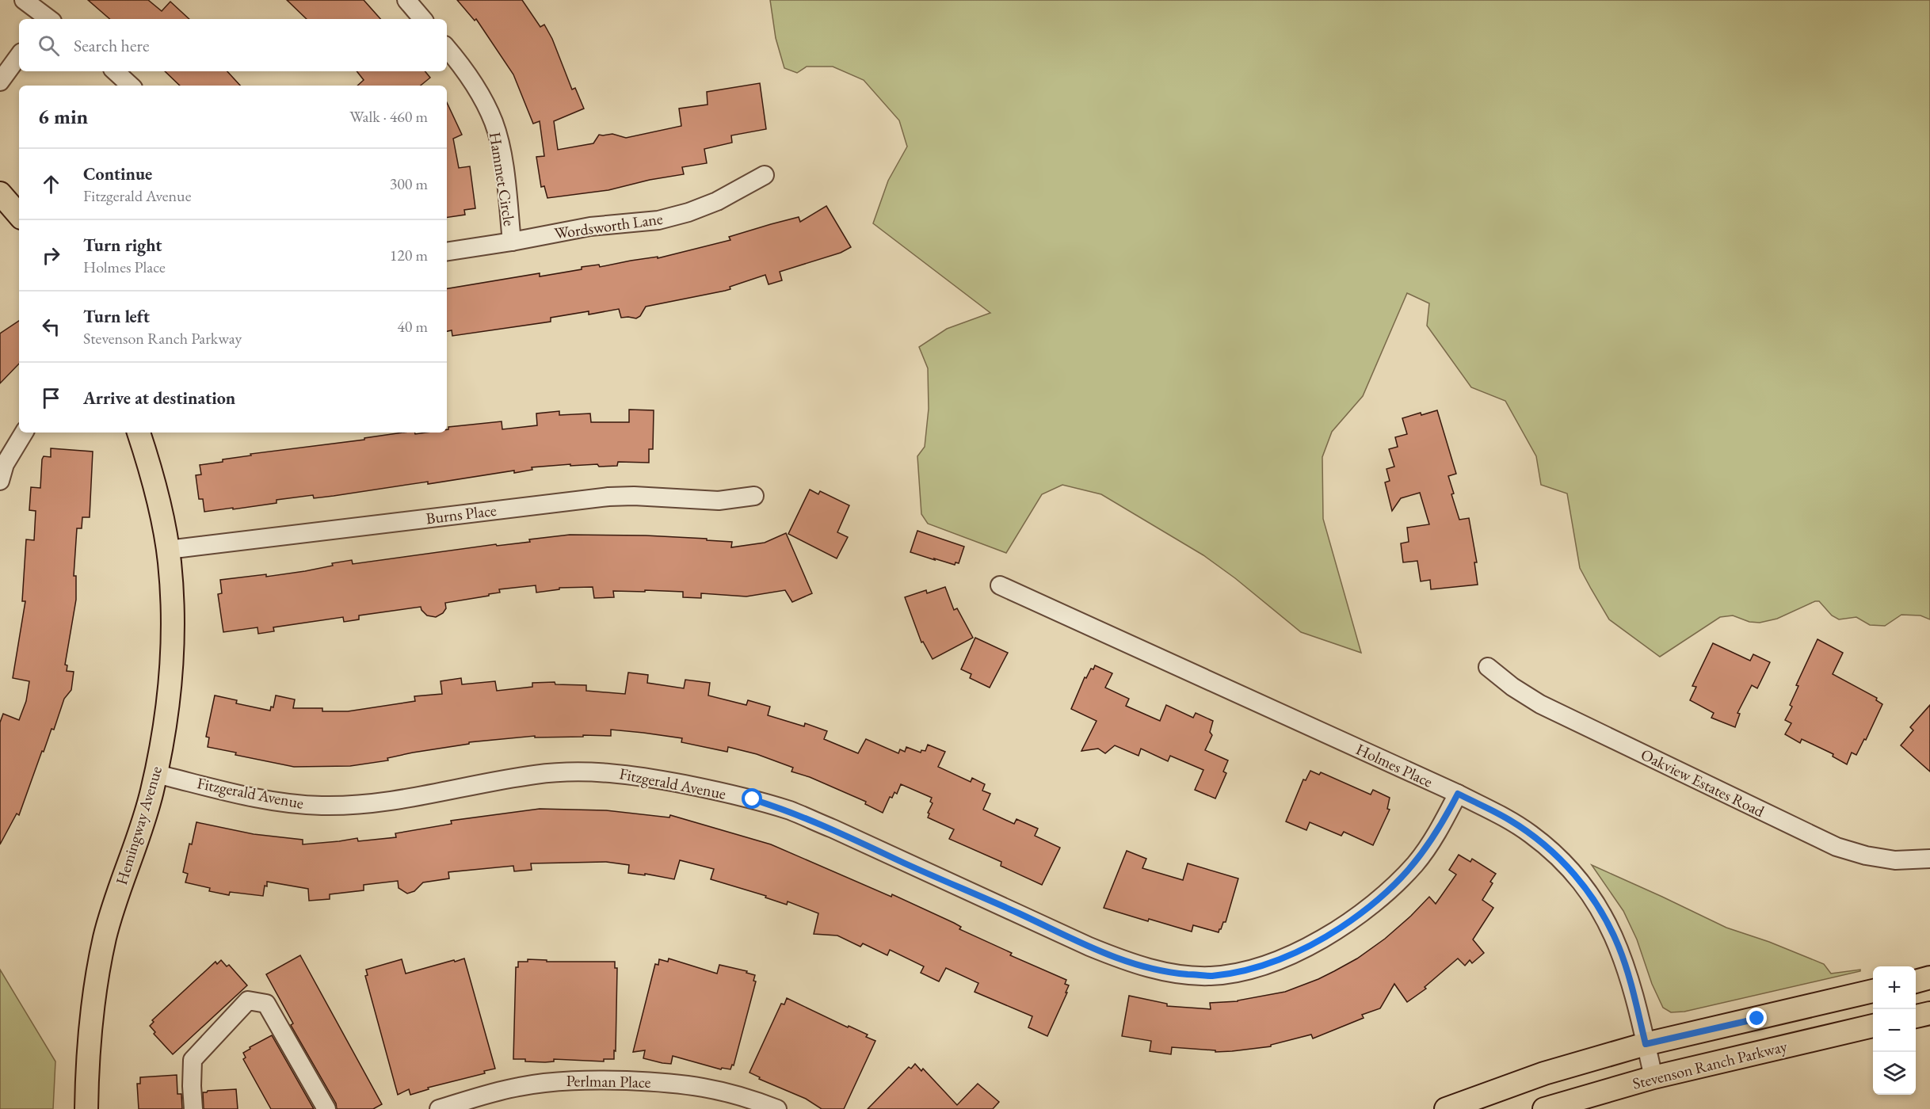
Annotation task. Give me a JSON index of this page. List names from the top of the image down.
{
  "streets": {
    "main road": ["Hemingway Avenue", "Stevenson Ranch Parkway"],
    "street": [
      "Hammet Circle",
      "Wordsworth Lane",
      "Burns Place",
      "Holmes Place",
      "Oakview Estates Road",
      "Fitzgerald Avenue",
      "Perlman Place"
    ]
  },
  "crossings": [
    ["Hammet Circle", "Wordsworth Lane"],
    ["Burns Place", "Hemingway Avenue"],
    ["Holmes Place", "Fitzgerald Avenue"],
    ["Holmes Place", "Stevenson Ranch Parkway"],
    ["Fitzgerald Avenue", "Hemingway Avenue"]
  ],
  "page": {
    "search": "Search here",
    "heading": ["6 min", "Walk · 460 m"],
    "list": [
      ["Continue", "Fitzgerald Avenue", "300 m"],
      ["Turn right", "Holmes Place", "120 m"],
      ["Turn left", "Stevenson Ranch Parkway", "40 m"],
      "Arrive at destination"
    ],
    "map_buttons": ["+", "−"]
  }
}
